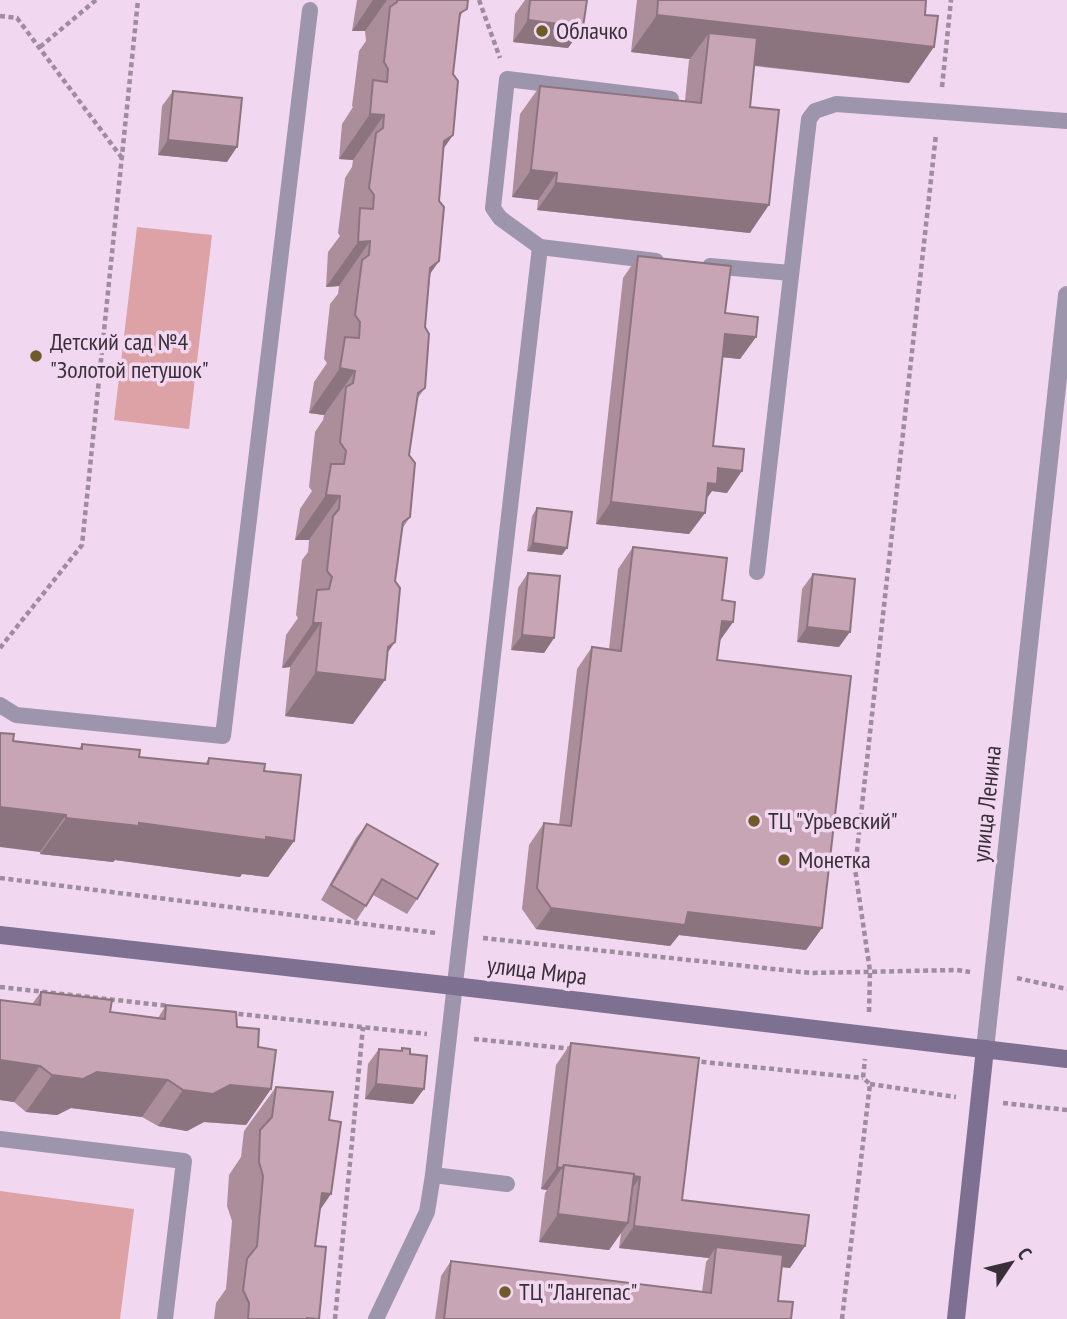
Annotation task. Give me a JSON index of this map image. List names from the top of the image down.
{
  "streets": {
    "street": ["улица Ленина", "улица Мира"]
  },
  "crossings": [
    ["улица Ленина", "улица Мира"]
  ],
  "places": [
    "Облачко",
    "Детский сад №4 \"Золотой петушок\"",
    "ТЦ \"Урьевский\"",
    "Монетка",
    "ТЦ \"Лангепас\""
  ],
  "north": "top right"
}
